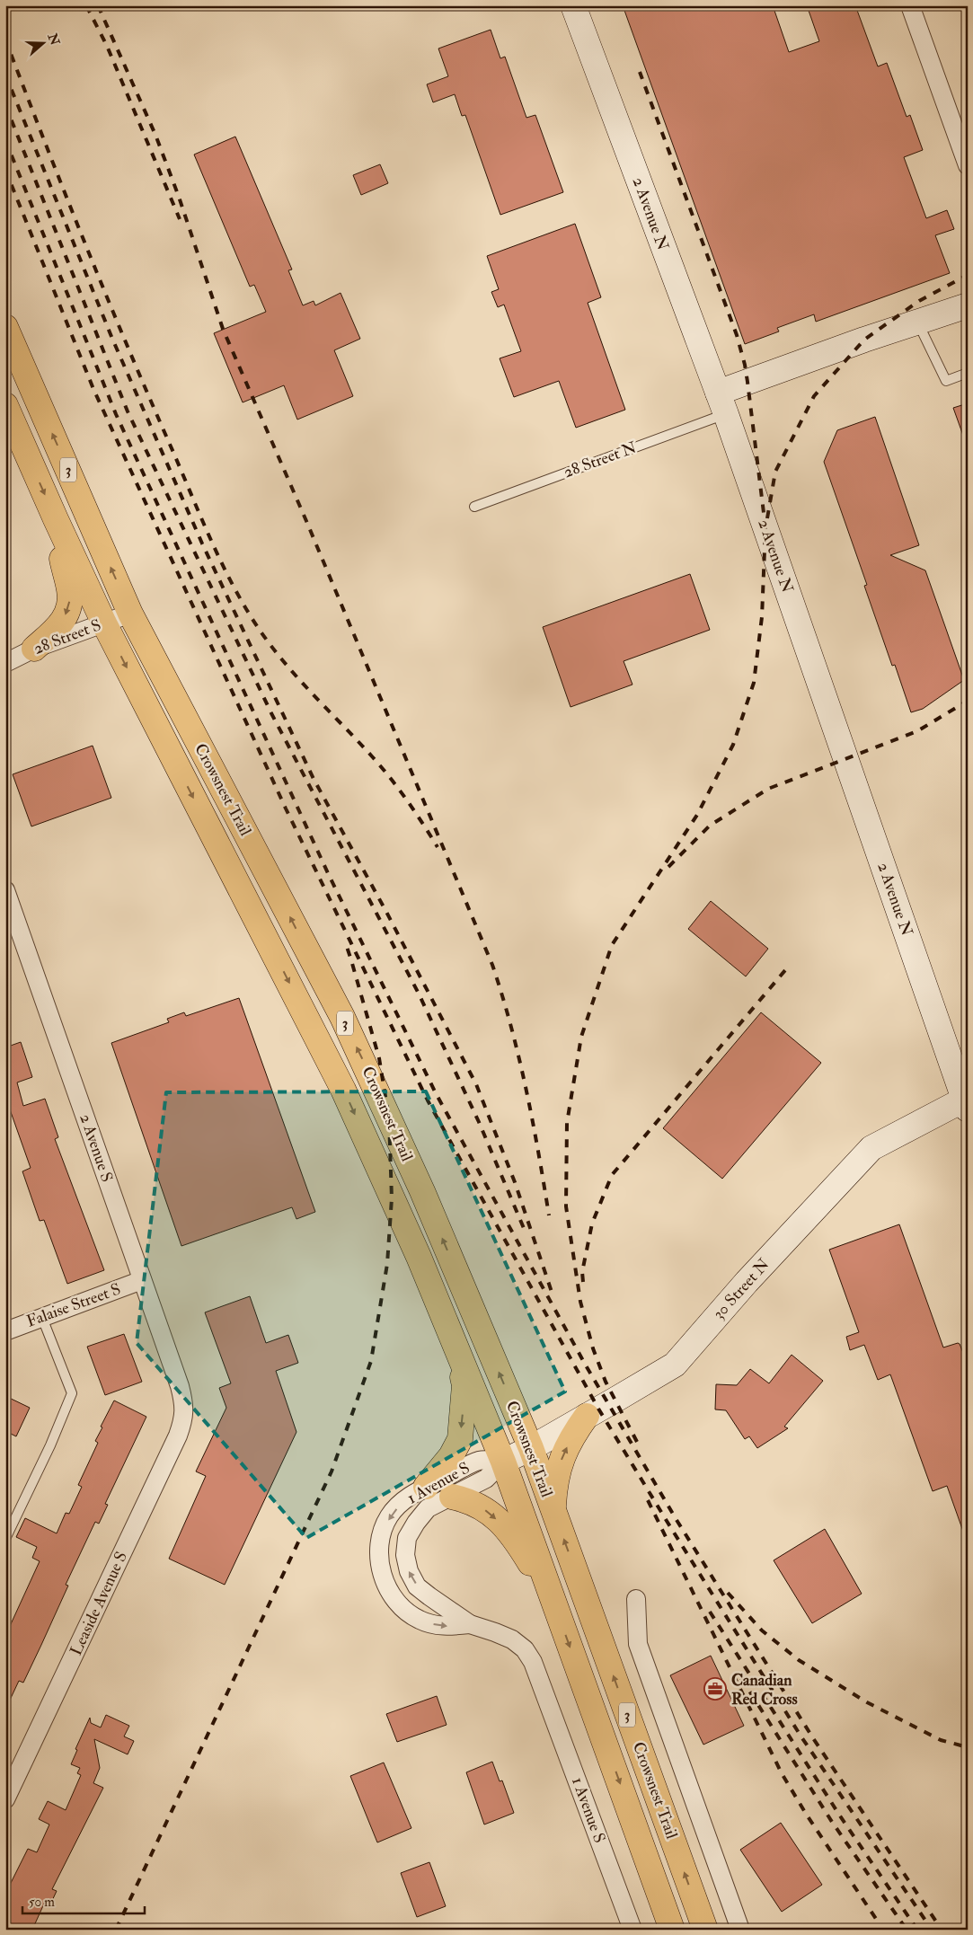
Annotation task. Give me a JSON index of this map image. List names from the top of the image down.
{
  "streets": {
    "highway": ["3", "Crowsnest Trail"],
    "street": [
      "2 Avenue N",
      "28 Street N",
      "28 Street S",
      "2 Avenue S",
      "30 Street N",
      "Falaise Street S",
      "1 Avenue S",
      "Leaside Avenue S"
    ]
  },
  "crossings": [
    ["2 Avenue N", "28 Street N"],
    ["2 Avenue N", "30 Street N"],
    ["28 Street S", "Crowsnest Trail"],
    ["Crowsnest Trail", "30 Street N"],
    ["Crowsnest Trail", "1 Avenue S"],
    ["2 Avenue S", "Falaise Street S"],
    ["2 Avenue S", "Leaside Avenue S"],
    ["30 Street N", "1 Avenue S"]
  ],
  "places": {
    "office": ["Canadian Red Cross"]
  },
  "scale_bar": "50 m",
  "north": "right"
}
